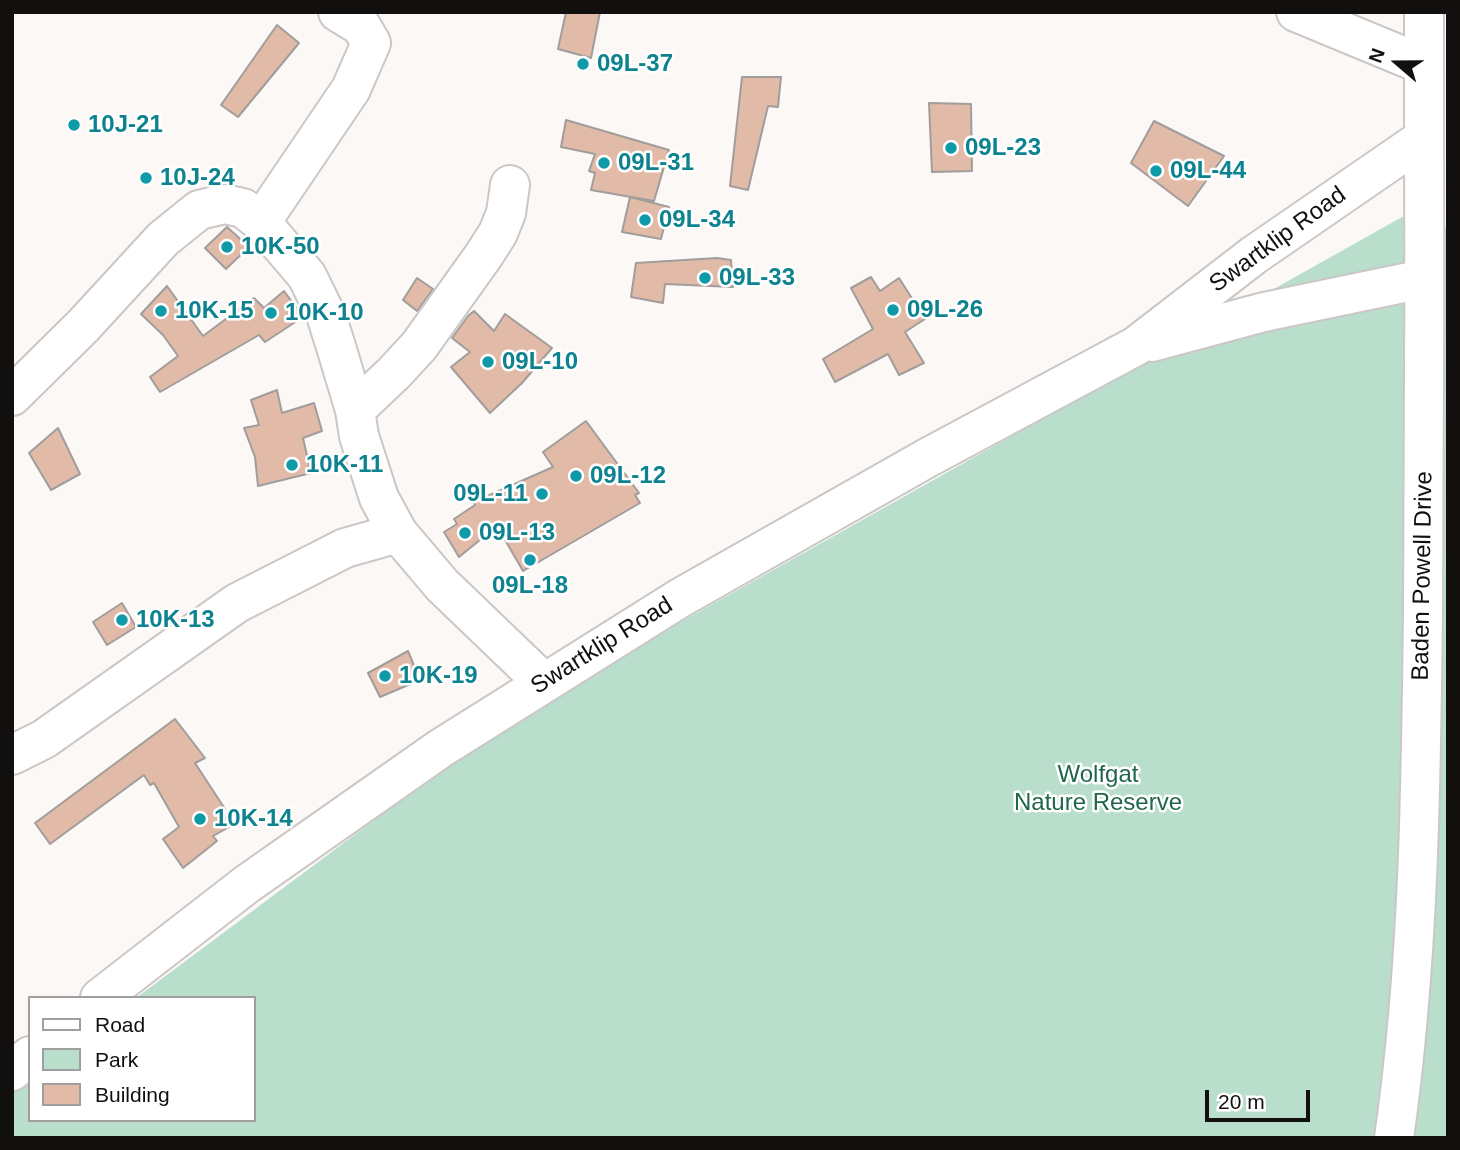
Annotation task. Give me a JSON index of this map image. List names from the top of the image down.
{
  "streets": {
    "main road": ["Swartklip Road", "Baden Powell Drive"]
  },
  "crossings": [
    ["Swartklip Road", "Baden Powell Drive"]
  ],
  "parks": ["Wolfgat Nature Reserve"],
  "places": [
    "09L-37",
    "10J-21",
    "09L-23",
    "09L-31",
    "09L-44",
    "10J-24",
    "09L-34",
    "10K-50",
    "09L-33",
    "09L-26",
    "10K-15",
    "10K-10",
    "09L-10",
    "10K-11",
    "09L-12",
    "09L-11",
    "09L-13",
    "09L-18",
    "10K-13",
    "10K-19",
    "10K-14"
  ],
  "legend": ["Road", "Park", "Building"],
  "scale_bar": "20 m",
  "north": "left"
}
